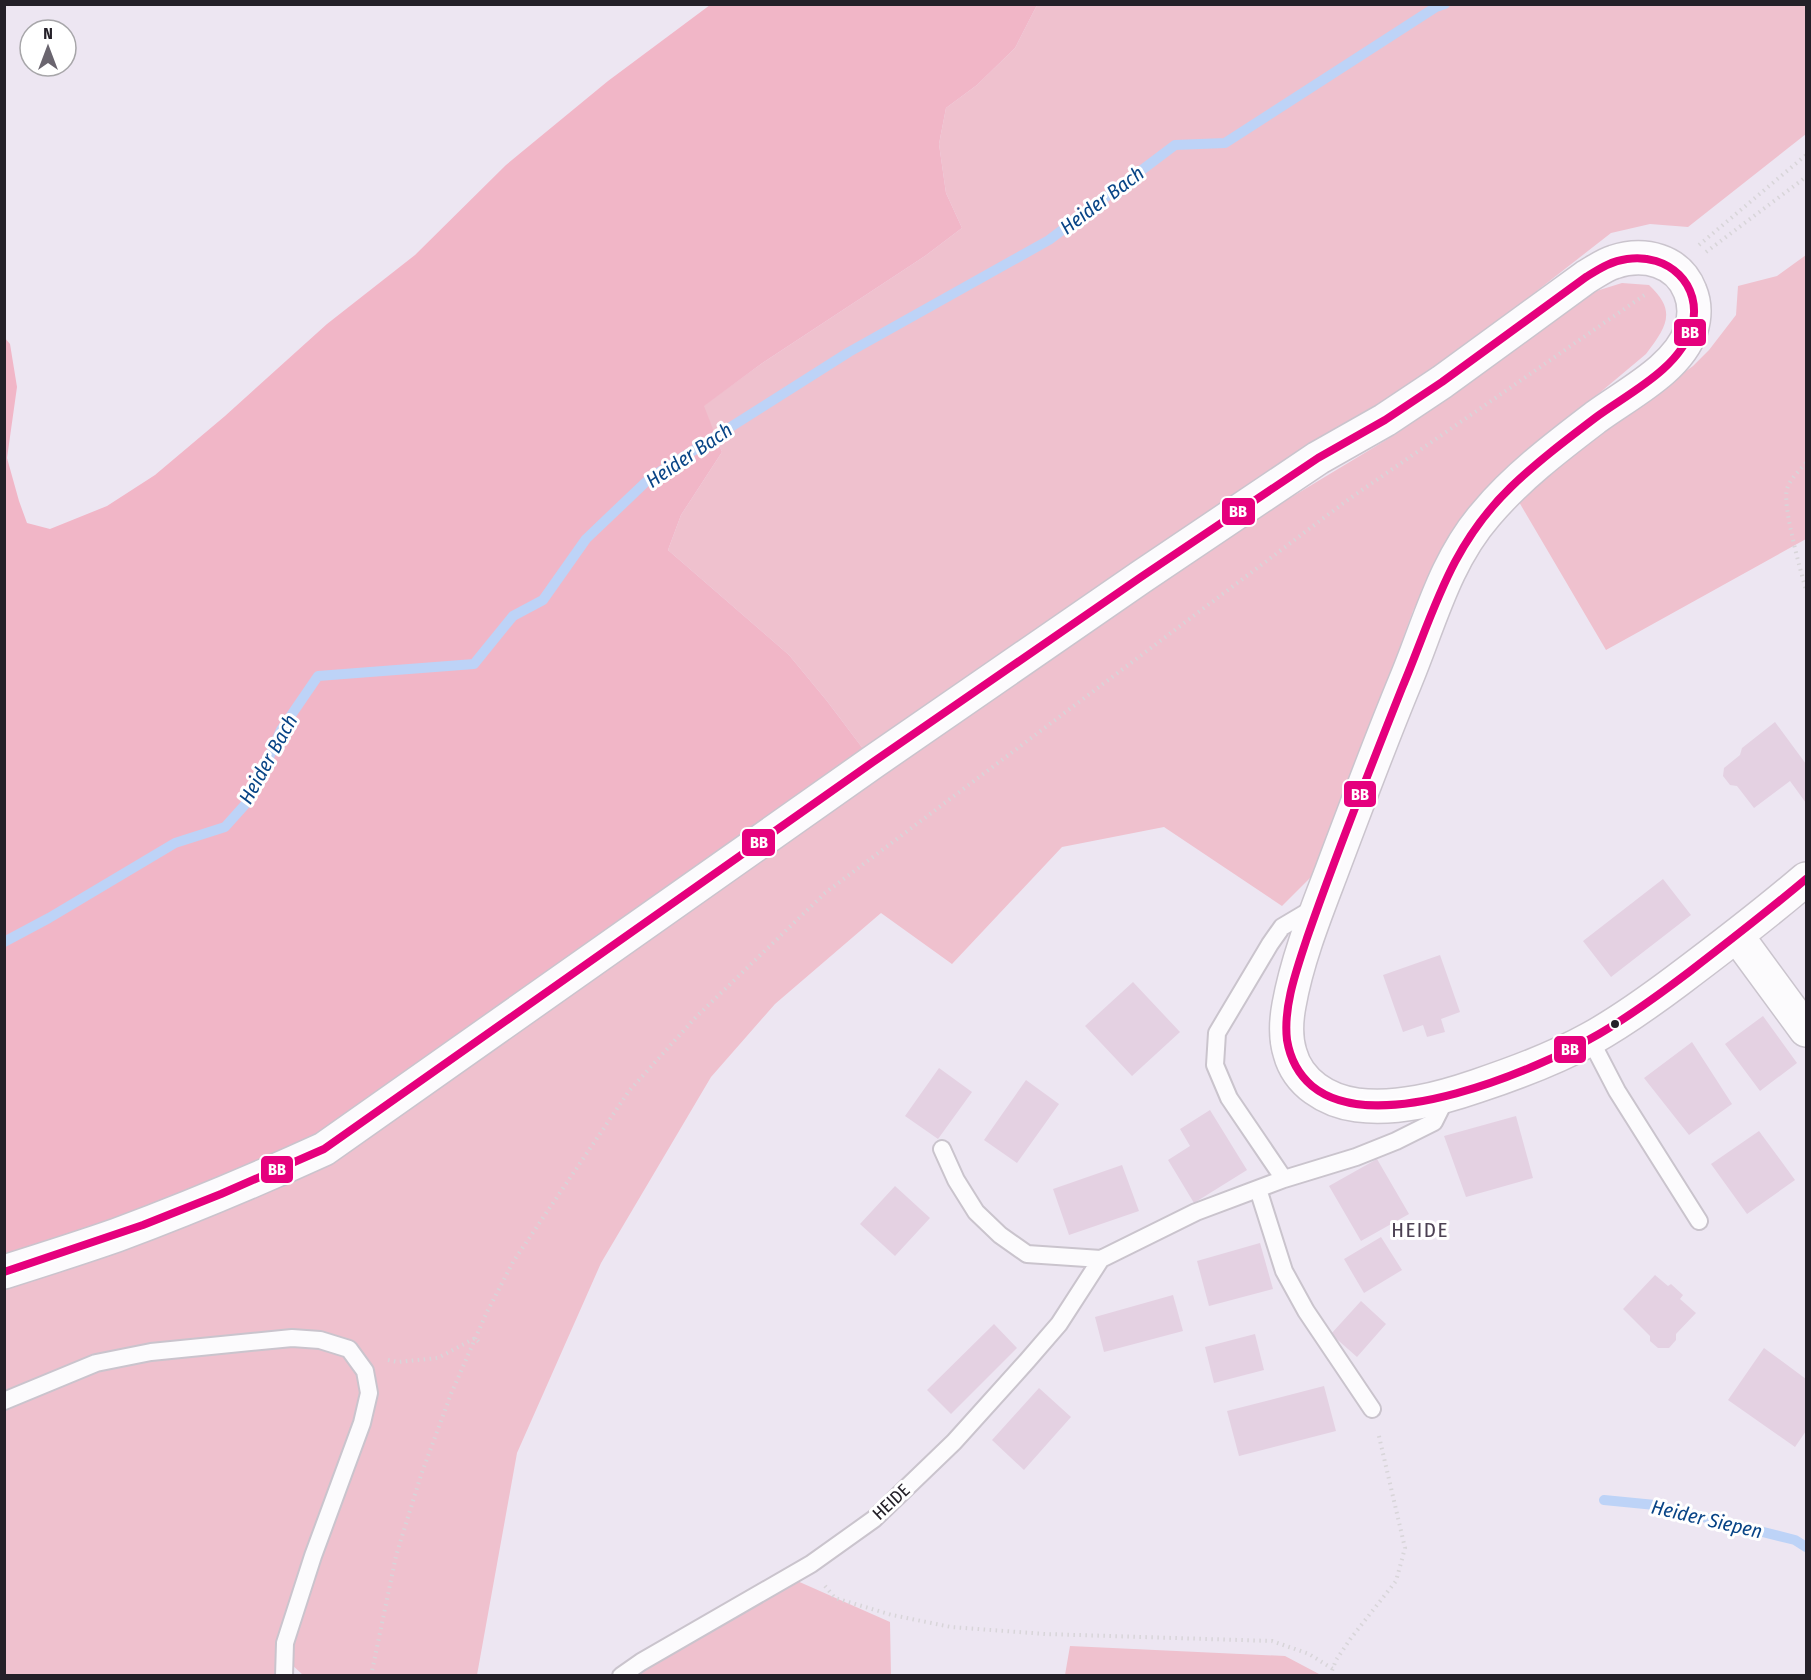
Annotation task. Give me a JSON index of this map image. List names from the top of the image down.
{
  "streets": {
    "lane": ["HEIDE"]
  },
  "districts": ["HEIDE"],
  "water": ["Heider Bach", "Heider Siepen"],
  "lines": ["transit line BB"],
  "north": "top"
}
